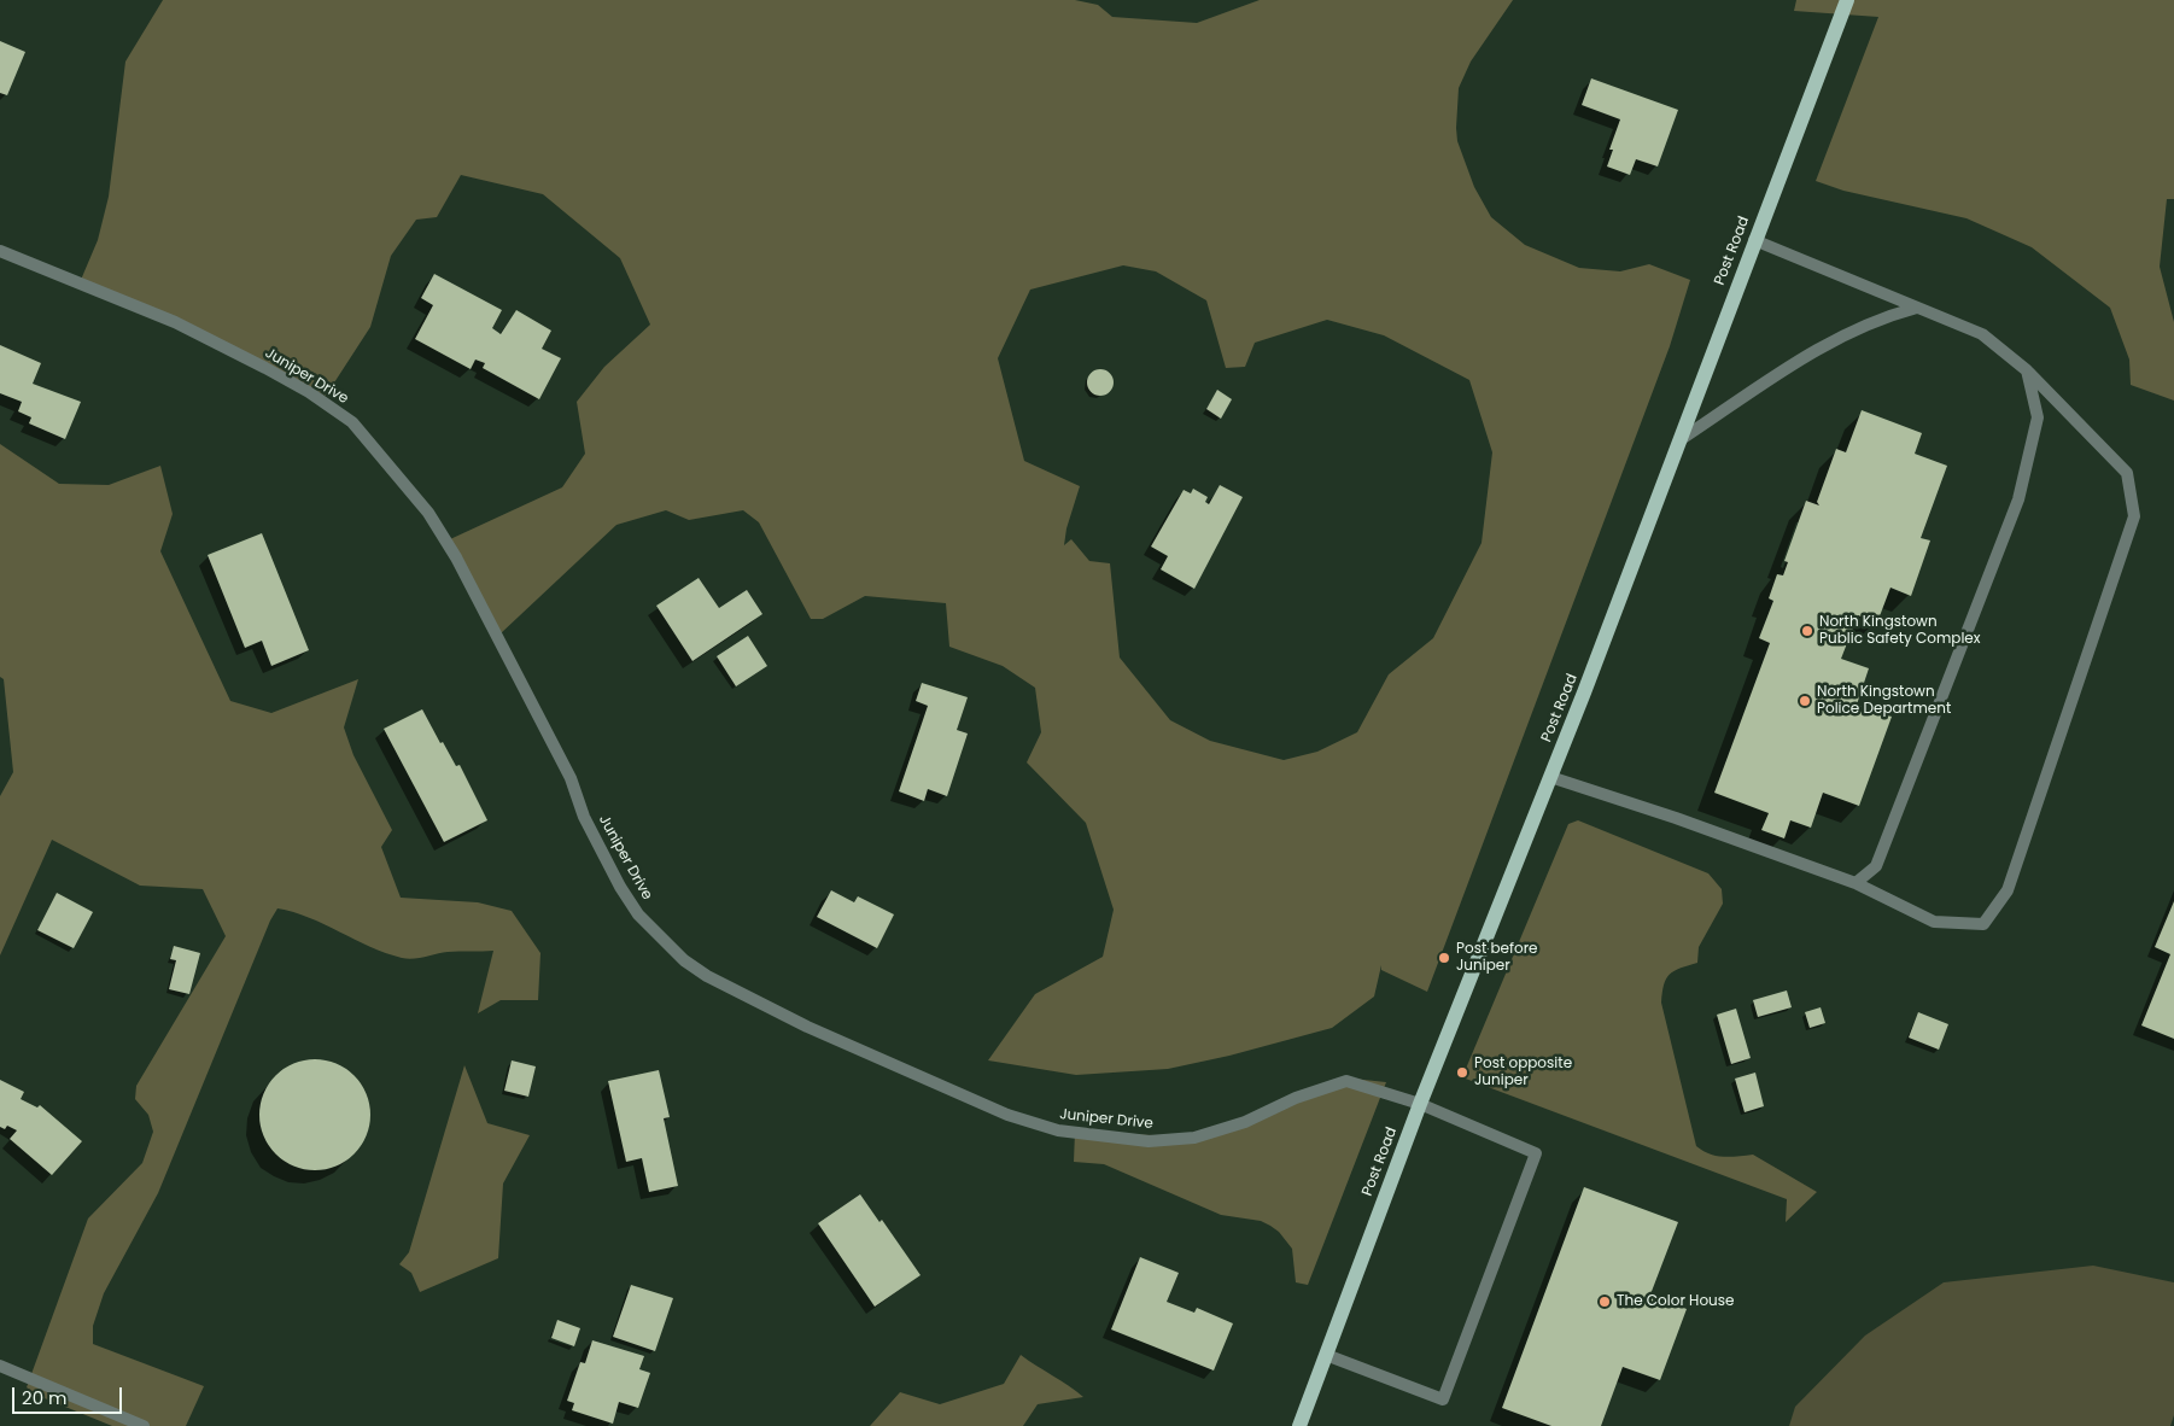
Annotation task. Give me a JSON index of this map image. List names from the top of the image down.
{
  "streets": {
    "main road": ["Post Road"],
    "street": ["Juniper Drive"]
  },
  "crossings": [
    ["Post Road", "Juniper Drive"]
  ],
  "places": [
    "North Kingstown Public Safety Complex",
    "North Kingstown Police Department",
    "Post before Juniper",
    "Post opposite Juniper",
    "The Color House"
  ],
  "scale_bar": "20 m"
}
